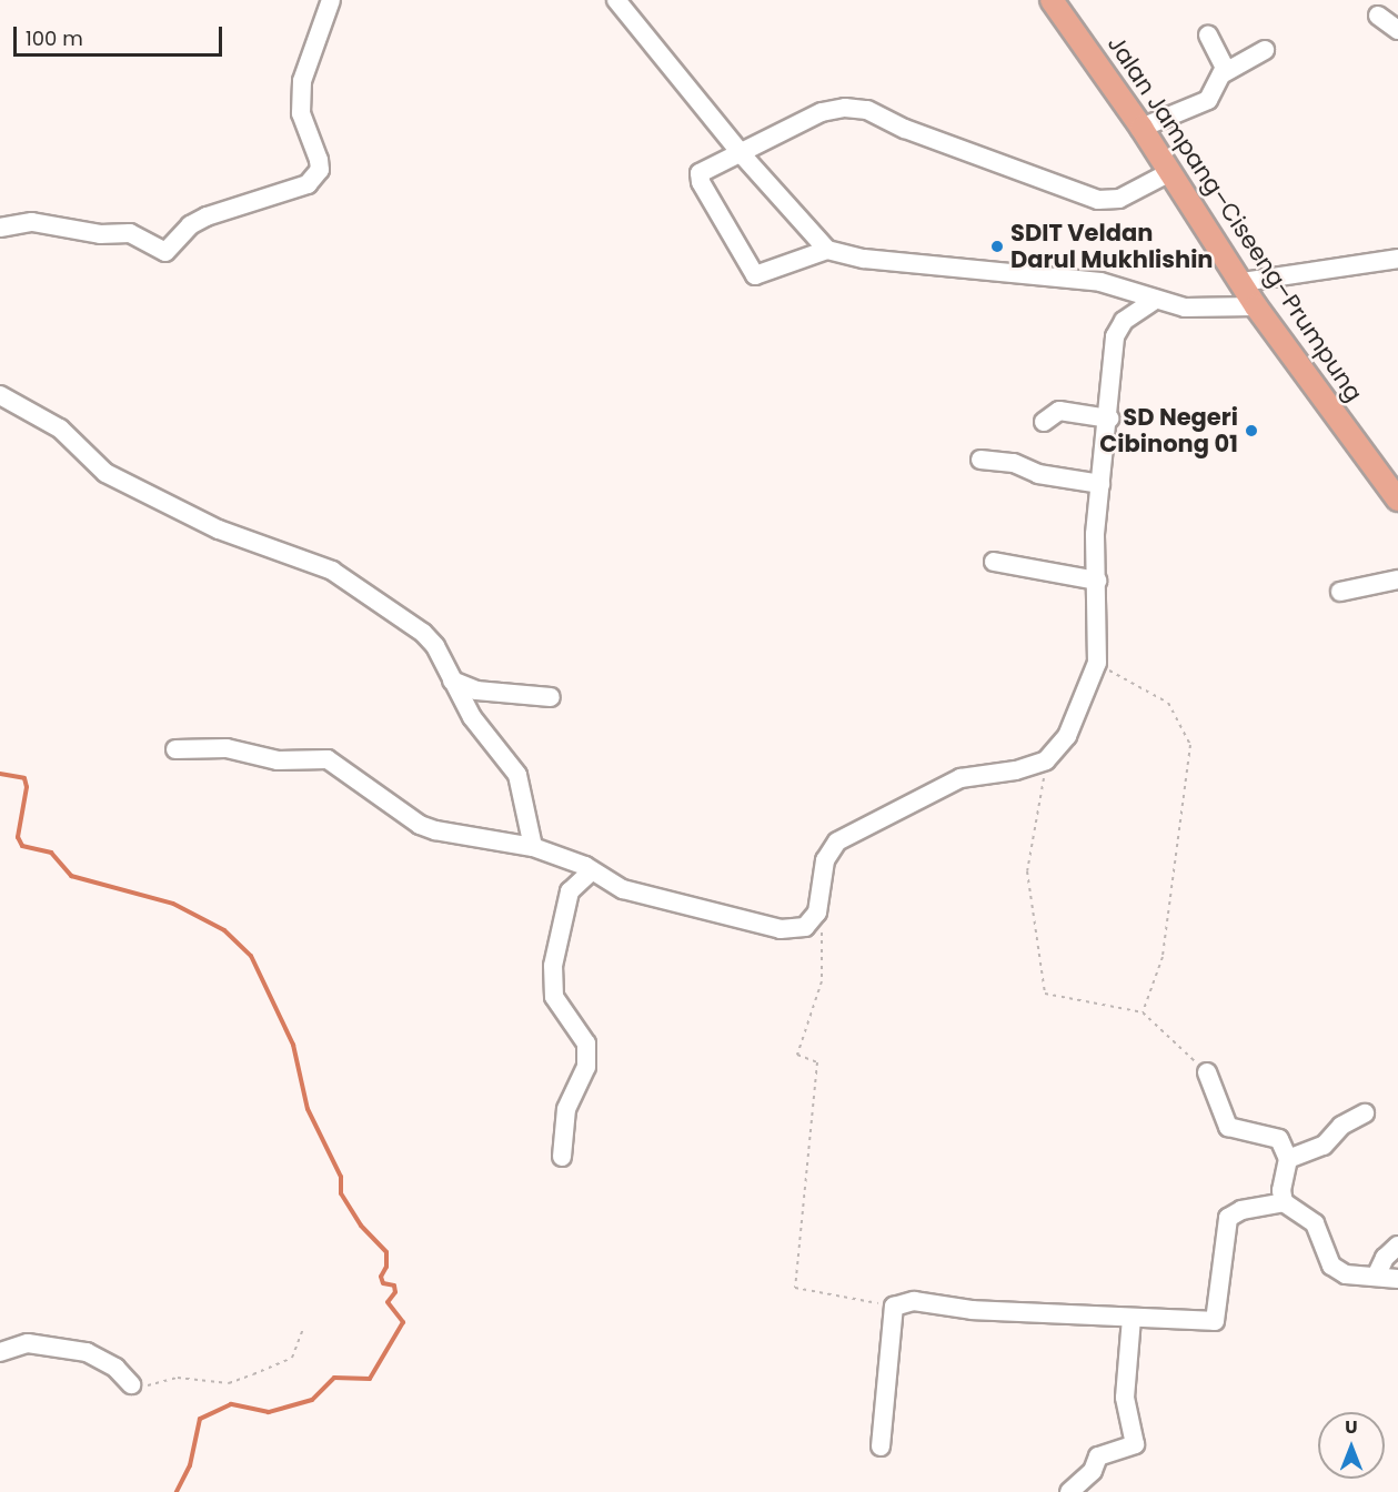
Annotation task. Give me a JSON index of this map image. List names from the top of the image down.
{
  "streets": {
    "main road": ["Jalan Jampang–Ciseeng–Prumpung"]
  },
  "places": ["SDIT Veldan Darul Mukhlishin", "SD Negeri Cibinong 01"],
  "scale_bar": "100 m",
  "north": "top"
}
